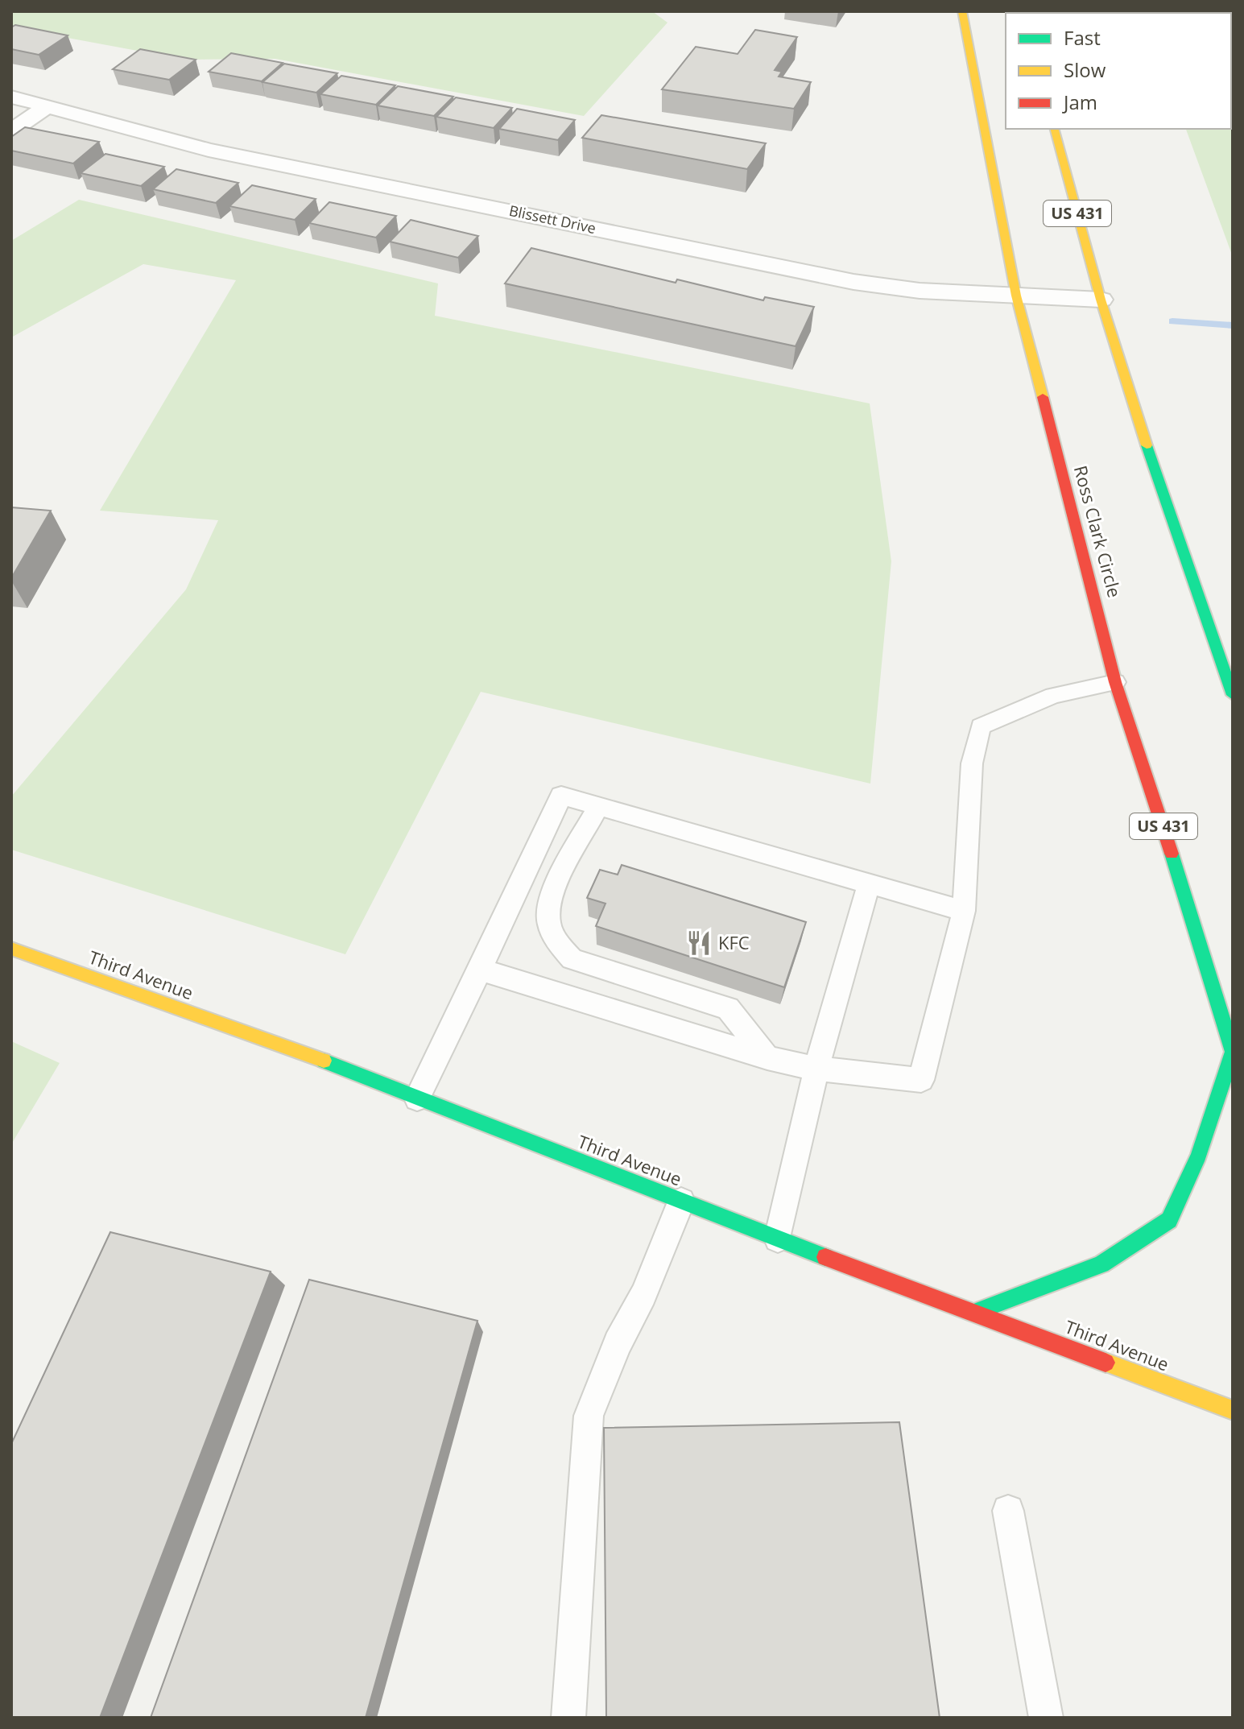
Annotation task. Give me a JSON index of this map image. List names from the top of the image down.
{
  "streets": {
    "main road": ["US 431", "Ross Clark Circle", "Third Avenue"],
    "street": ["Blissett Drive"]
  },
  "crossings": [
    ["US 431", "Blissett Drive"],
    ["Blissett Drive", "Ross Clark Circle"]
  ],
  "places": {
    "restaurant": ["KFC"]
  },
  "legend": ["Fast", "Slow", "Jam"]
}
